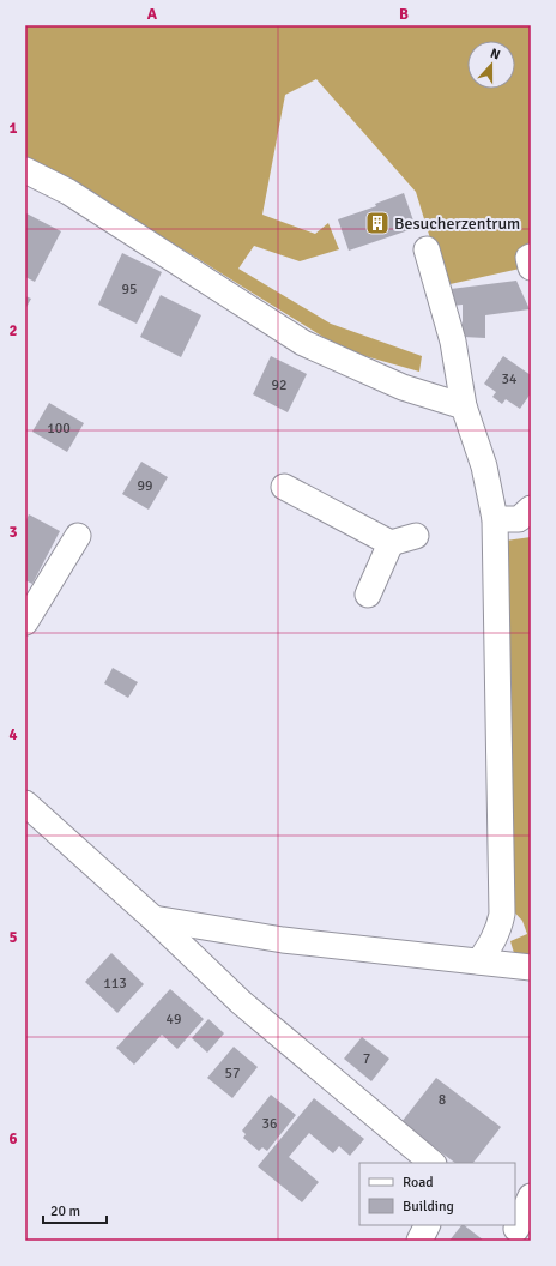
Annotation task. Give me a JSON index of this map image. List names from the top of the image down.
{
  "places": {
    "building": ["Besucherzentrum"]
  },
  "house_numbers": [
    "95",
    "34",
    "92",
    "100",
    "99",
    "113",
    "49",
    "7",
    "57",
    "8",
    "36"
  ],
  "legend": ["Road", "Building"],
  "scale_bar": "20 m",
  "north": "top",
  "grid": {
    "columns": ["A", "B"],
    "rows": [
      "1",
      "2",
      "3",
      "4",
      "5",
      "6"
    ]
  }
}
